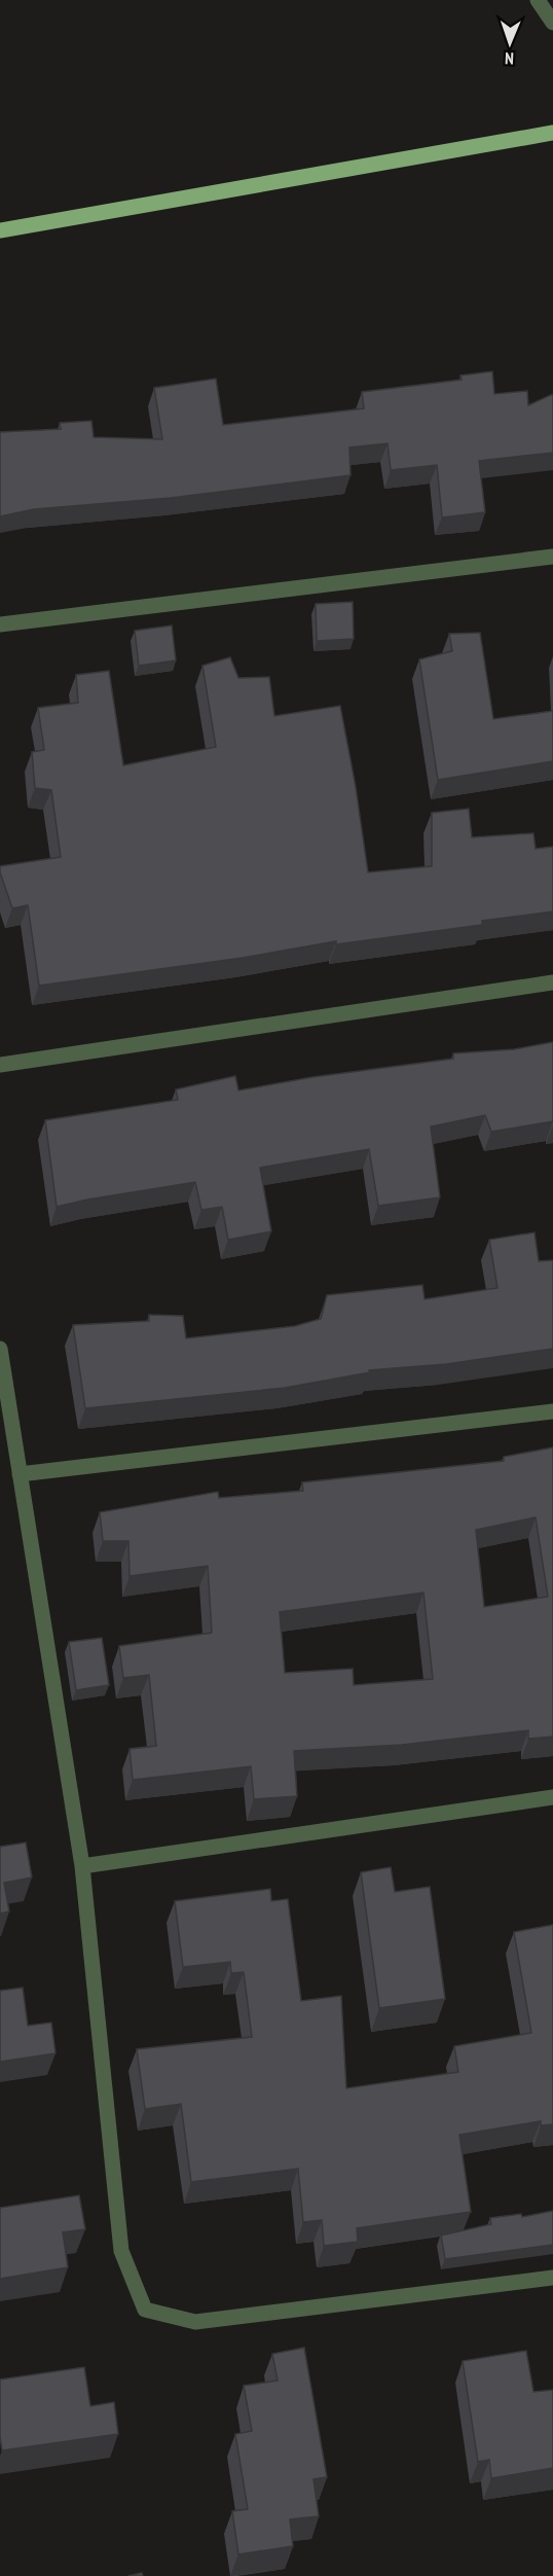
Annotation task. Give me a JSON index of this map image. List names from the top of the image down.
{
  "north": "bottom"
}
